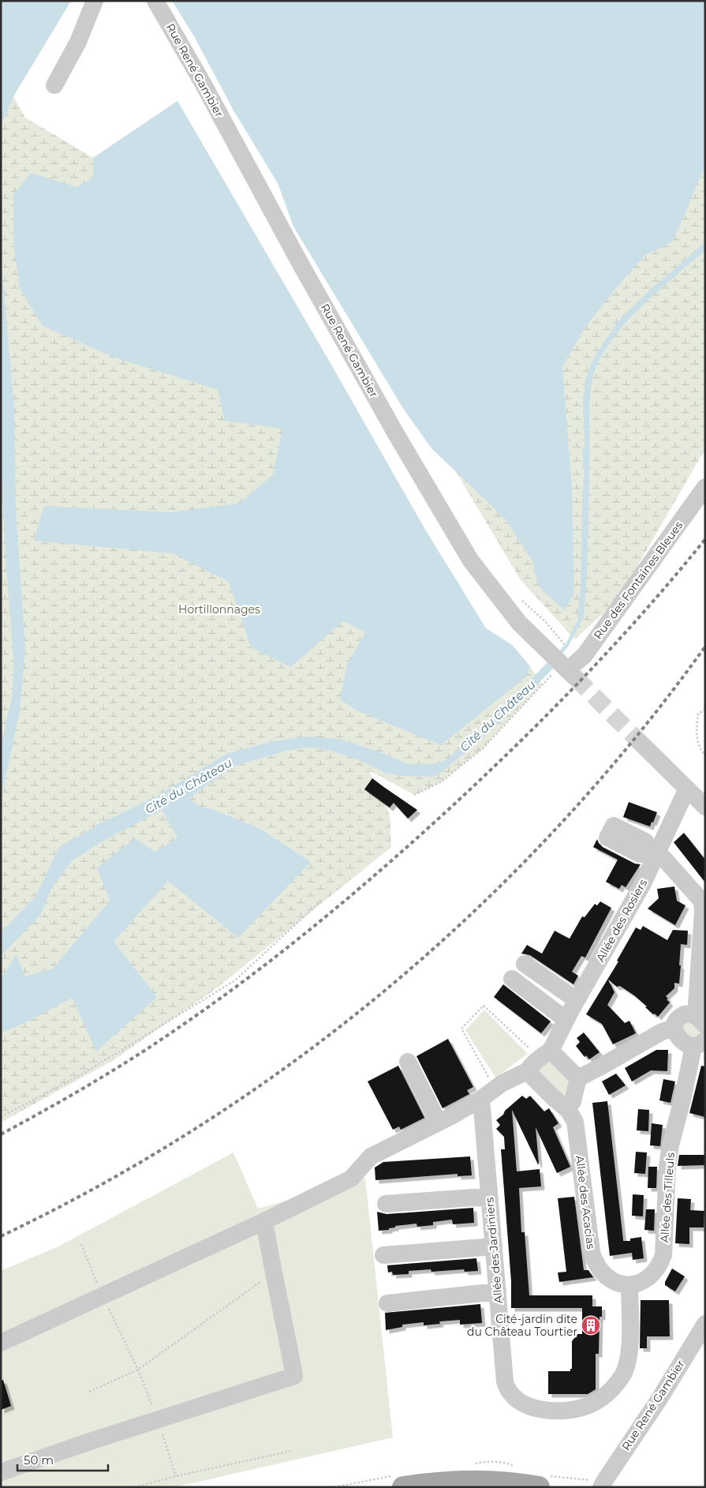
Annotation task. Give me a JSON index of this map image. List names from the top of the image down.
{
  "streets": {
    "street": [
      "Rue René Gambier",
      "Rue des Fontaines Bleues",
      "Allée des Rosiers",
      "Allée des Tilleuls",
      "Allée des Acacias",
      "Allée des Jardiniers"
    ]
  },
  "crossings": [
    ["Rue René Gambier", "Rue des Fontaines Bleues"],
    ["Allée des Tilleuls", "Allée des Acacias"],
    ["Allée des Tilleuls", "Allée des Jardiniers"],
    ["Allée des Acacias", "Allée des Jardiniers"]
  ],
  "water": ["Cité du Château"],
  "parks": ["Hortillonnages"],
  "places": {
    "building": ["Cité-jardin dite du Château Tourtier"]
  },
  "scale_bar": "50 m"
}
